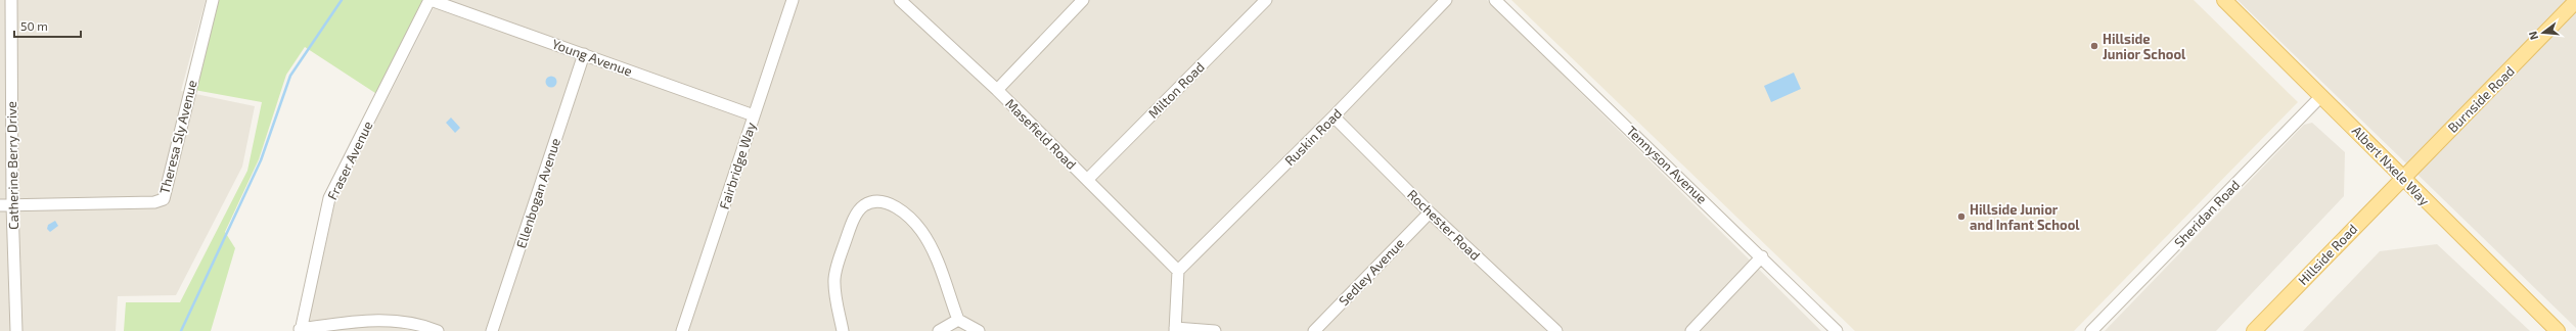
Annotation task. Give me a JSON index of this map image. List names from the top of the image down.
{
  "streets": {
    "main road": ["Burnside Road", "Albert Nxele Way", "Hillside Road"],
    "street": [
      "Young Avenue",
      "Milton Road",
      "Masefield Road",
      "Theresa Sly Avenue",
      "Ruskin Road",
      "Fraser Avenue",
      "Tennyson Avenue",
      "Catherine Berry Drive",
      "Fairbridge Way",
      "Ellenbogan Avenue",
      "Sheridan Road",
      "Rochester Road",
      "Sedley Avenue"
    ]
  },
  "crossings": [
    ["Young Avenue", "Fraser Avenue"],
    ["Young Avenue", "Fairbridge Way"],
    ["Young Avenue", "Ellenbogan Avenue"],
    ["Milton Road", "Masefield Road"],
    ["Burnside Road", "Albert Nxele Way"],
    ["Burnside Road", "Hillside Road"],
    ["Masefield Road", "Ruskin Road"],
    ["Theresa Sly Avenue", "Catherine Berry Drive"],
    ["Ruskin Road", "Rochester Road"],
    ["Albert Nxele Way", "Sheridan Road"],
    ["Albert Nxele Way", "Hillside Road"],
    ["Rochester Road", "Sedley Avenue"]
  ],
  "places": ["Hillside Junior School", "Hillside Junior and Infant School"],
  "scale_bar": "50 m",
  "north": "left"
}
